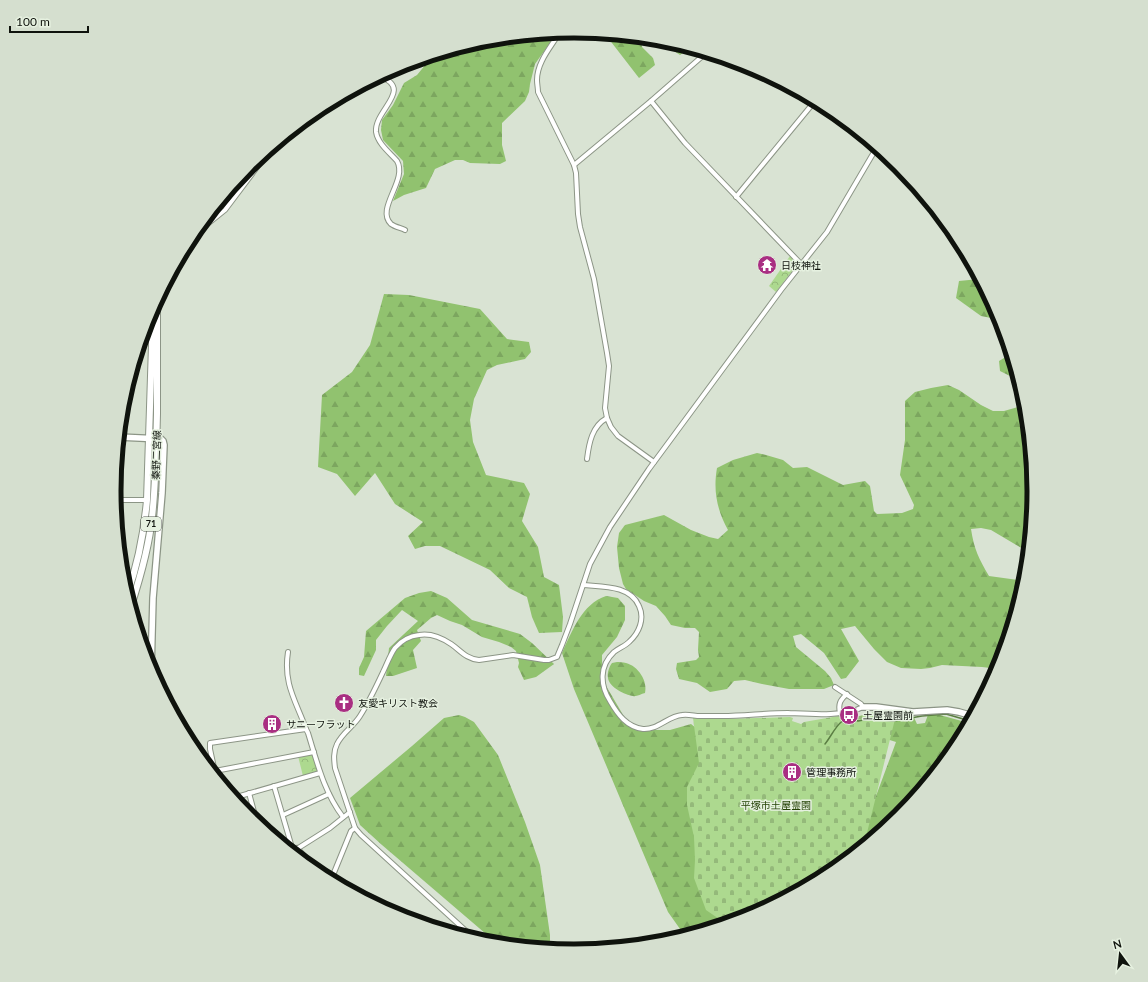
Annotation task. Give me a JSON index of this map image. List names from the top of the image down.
{
  "streets": {
    "main road": ["秦野二宮線", "71"]
  },
  "parks": ["平塚市土屋霊園"],
  "places": {
    "temple": ["日枝神社"],
    "church": ["友愛キリスト教会"],
    "bus stop": ["土屋霊園前"],
    "building": ["サニーフラット", "管理事務所"]
  },
  "scale_bar": "100 m",
  "north": "top"
}
